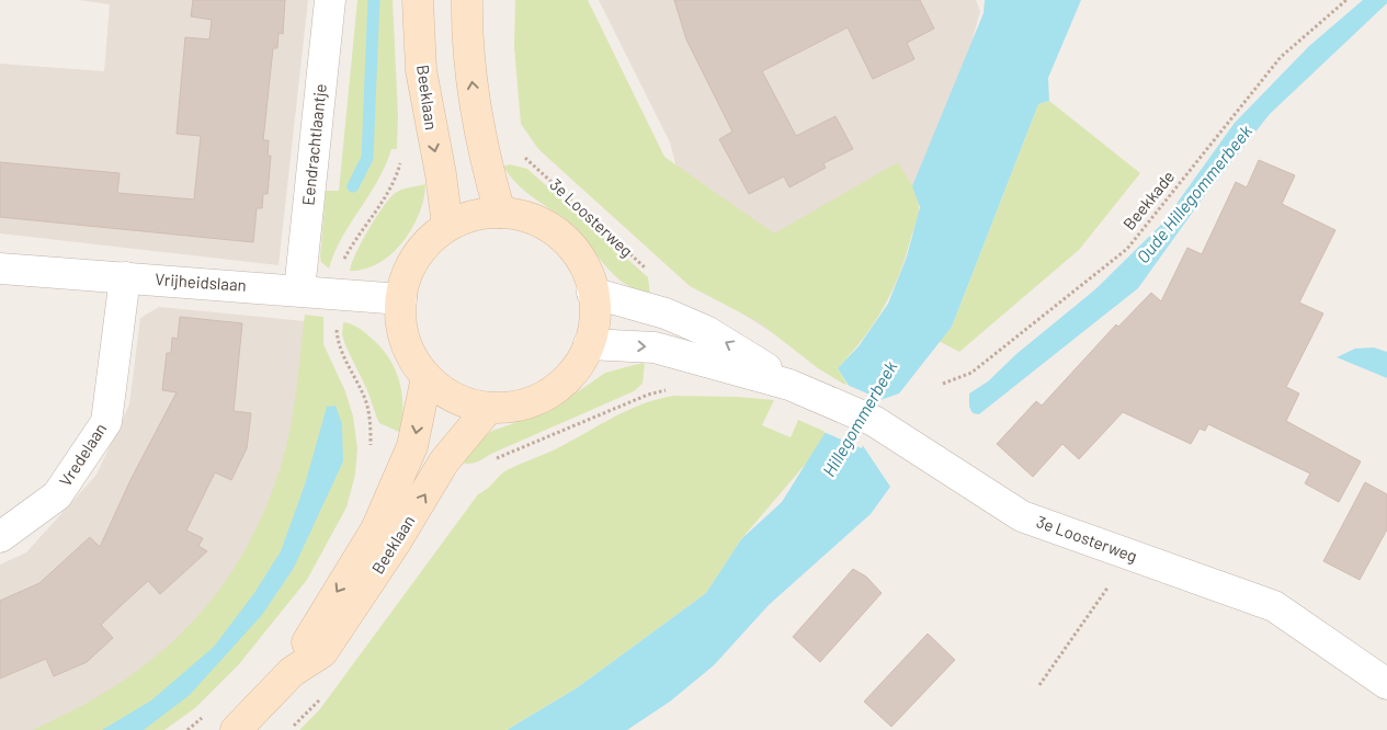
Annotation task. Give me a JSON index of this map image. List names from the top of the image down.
{
  "streets": {
    "main road": ["Beeklaan"],
    "street": [
      "Eendrachtlaantje",
      "3e Loosterweg",
      "Vrijheidslaan",
      "Vredelaan"
    ],
    "path": ["Beekkade"]
  },
  "crossings": [
    ["Beeklaan", "3e Loosterweg"],
    ["Beeklaan", "Vrijheidslaan"],
    ["Eendrachtlaantje", "Vrijheidslaan"],
    ["3e Loosterweg", "Vrijheidslaan"],
    ["Vrijheidslaan", "Vredelaan"]
  ],
  "water": ["Oude Hillegommerbeek", "Hillegommerbeek"]
}
